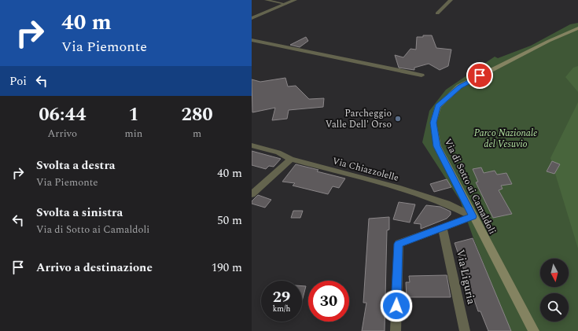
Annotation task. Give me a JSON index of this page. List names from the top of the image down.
{
  "streets": {
    "street": ["Via Chiazzolelle", "Via di Sotto ai Camaldoli", "Via Liguria"]
  },
  "crossings": [
    ["Via Chiazzolelle", "Via di Sotto ai Camaldoli"]
  ],
  "parks": ["Parco Nazionale del Vesuvio"],
  "places": ["Parcheggio Valle Dell' Orso"],
  "north": "bottom",
  "page": {
    "turn": ["40 m", "Via Piemonte"],
    "then": "Poi",
    "eta": [
      "06:44",
      "Arrivo",
      "1",
      "min",
      "280",
      "m"
    ],
    "list": [
      {
        "name": "Svolta a destra",
        "note": "Via Piemonte",
        "value": "40 m"
      },
      {
        "name": "Svolta a sinistra",
        "note": "Via di Sotto ai Camaldoli",
        "value": "50 m"
      },
      {
        "name": "Arrivo a destinazione",
        "value": "190 m"
      }
    ],
    "speed": "29 km/h",
    "limit": "30"
  }
}
